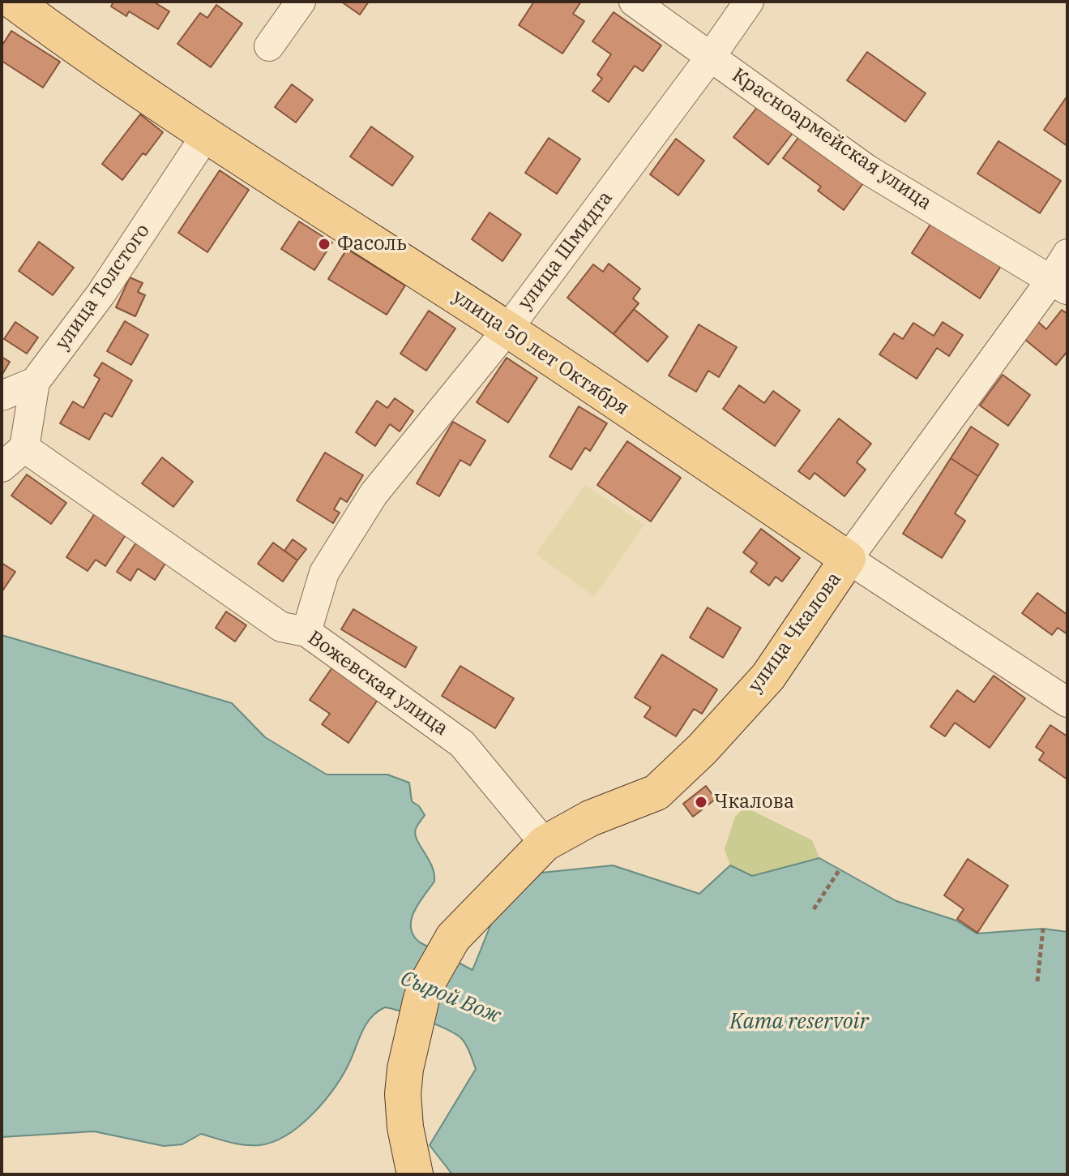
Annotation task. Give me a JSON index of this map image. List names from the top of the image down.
{
  "streets": {
    "main road": ["улица 50 лет Октября", "улица Чкалова"],
    "street": [
      "Красноармейская улица",
      "улица Шмидта",
      "улица Толстого",
      "Вожевская улица"
    ]
  },
  "crossings": [
    ["Красноармейская улица", "улица Шмидта"],
    ["Красноармейская улица", "улица Чкалова"],
    ["улица Шмидта", "улица 50 лет Октября"],
    ["улица Шмидта", "Вожевская улица"],
    ["улица Толстого", "улица 50 лет Октября"],
    ["улица Толстого", "Вожевская улица"],
    ["улица 50 лет Октября", "улица Чкалова"],
    ["улица Чкалова", "Вожевская улица"]
  ],
  "water": ["Сырой Вож", "Kama reservoir"],
  "places": ["Фасоль", "Чкалова"]
}
